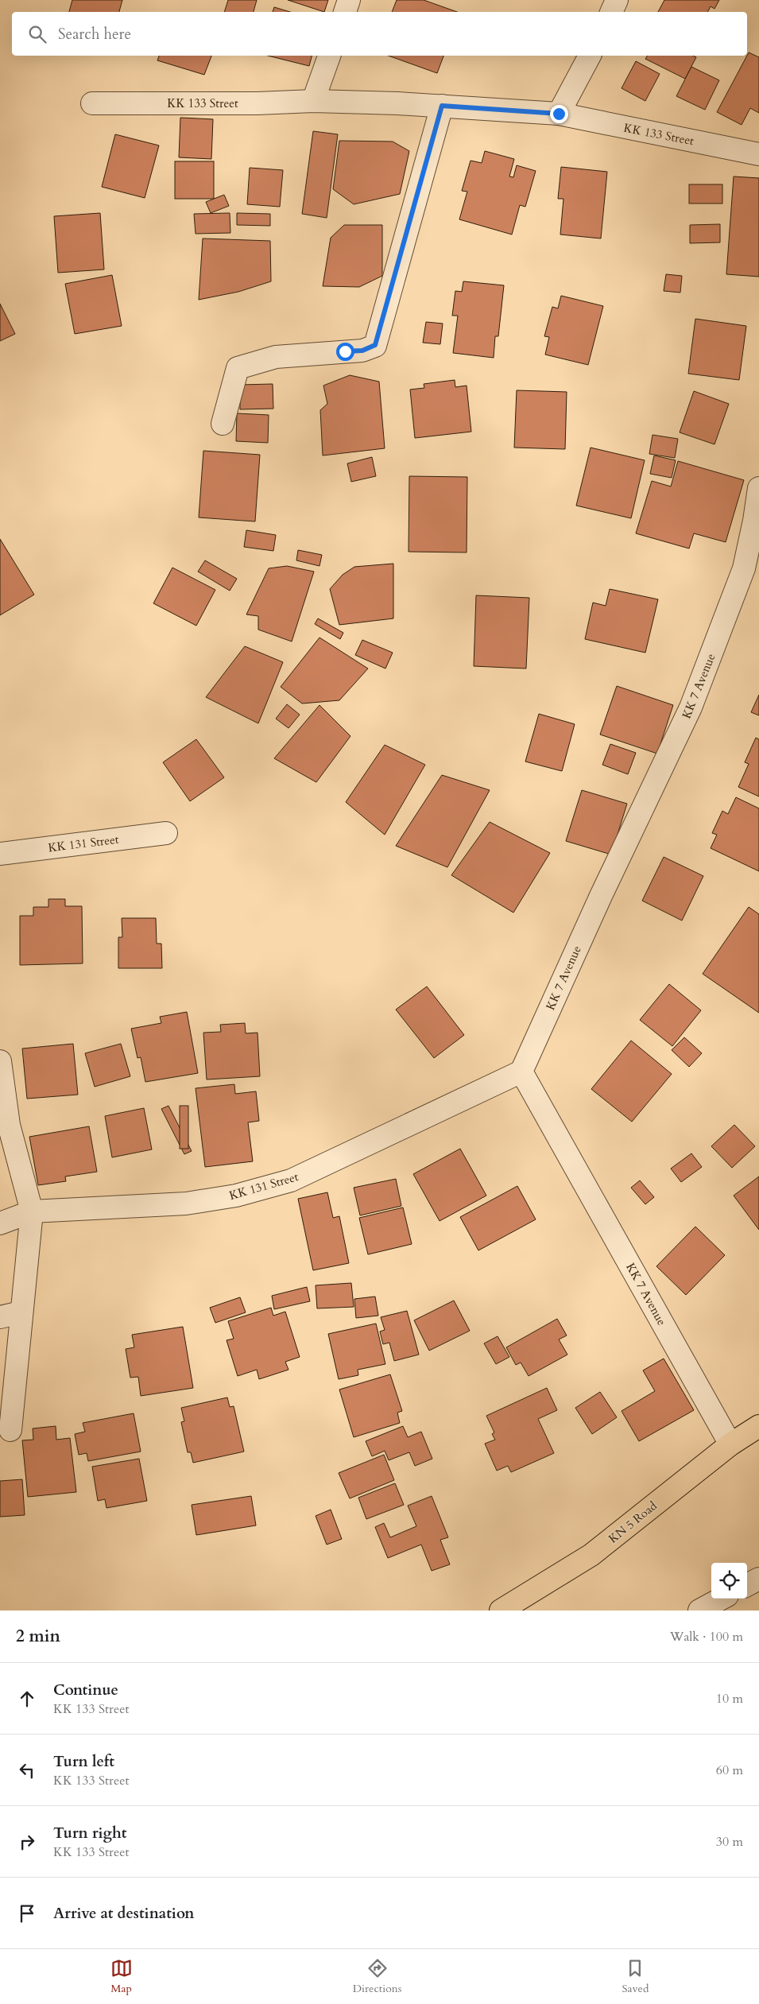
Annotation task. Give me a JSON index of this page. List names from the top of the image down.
{
  "streets": {
    "main road": ["KN 5 Road"],
    "street": ["KK 133 Street", "KK 7 Avenue", "KK 131 Street"]
  },
  "crossings": [
    ["KK 7 Avenue", "KK 131 Street"],
    ["KK 7 Avenue", "KN 5 Road"]
  ],
  "page": {
    "search": "Search here",
    "heading": ["2 min", "Walk · 100 m"],
    "list": [
      ["Continue", "KK 133 Street", "10 m"],
      ["Turn left", "KK 133 Street", "60 m"],
      ["Turn right", "KK 133 Street", "30 m"],
      "Arrive at destination"
    ],
    "nav": ["Map", "Directions", "Saved"]
  }
}
